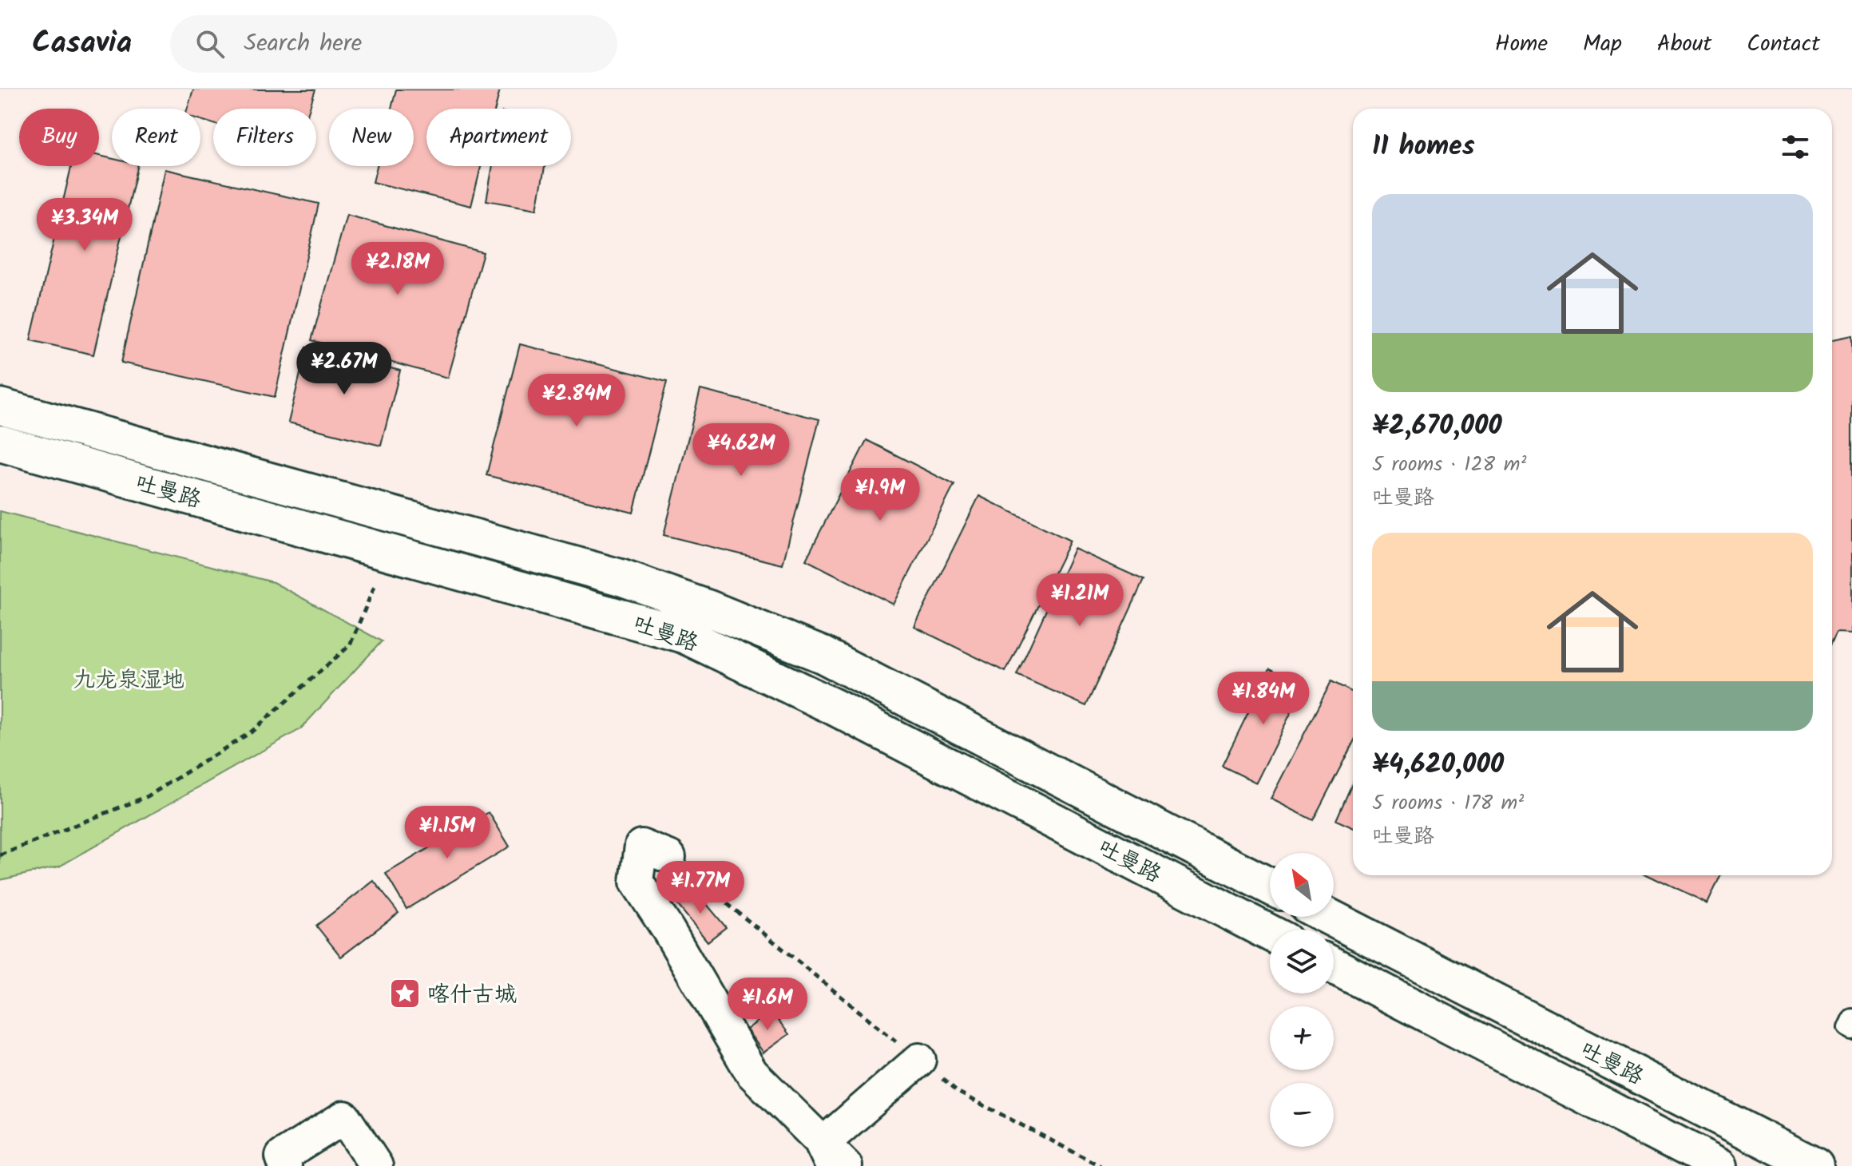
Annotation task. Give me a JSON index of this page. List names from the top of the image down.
{
  "streets": {
    "main road": ["吐曼路"]
  },
  "parks": ["九龙泉湿地"],
  "places": {
    "place": ["喀什古城"]
  },
  "north": "top left",
  "page": {
    "header": "Casavia",
    "search": "Search here",
    "nav": [
      "Home",
      "Map",
      "About",
      "Contact"
    ],
    "chip": [
      "Buy",
      "Rent",
      "Filters",
      "New",
      "Apartment"
    ],
    "heading": "11 homes",
    "list": [
      {
        "name": "¥2,670,000",
        "note": "5 rooms · 128 m² · 吐曼路"
      },
      {
        "name": "¥4,620,000",
        "note": "5 rooms · 178 m² · 吐曼路"
      }
    ],
    "price": [
      "¥3.34M",
      "¥2.18M",
      "¥2.67M",
      "¥2.84M",
      "¥4.62M",
      "¥1.9M",
      "¥1.21M",
      "¥1.84M",
      "¥1.15M",
      "¥1.77M",
      "¥1.6M"
    ],
    "map_buttons": ["+", "−"]
  }
}
